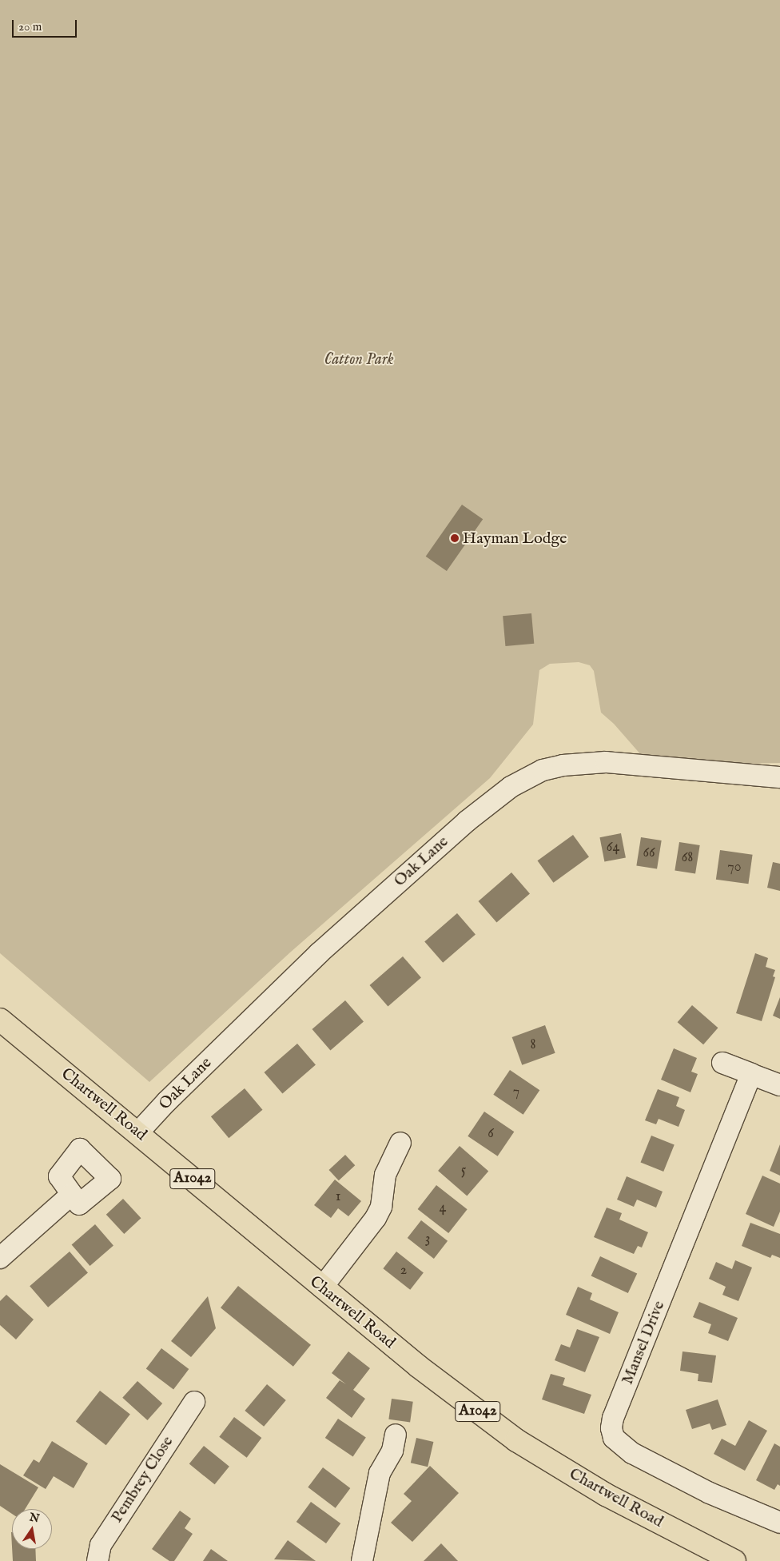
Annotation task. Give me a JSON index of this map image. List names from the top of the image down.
{
  "streets": {
    "highway": ["Chartwell Road", "A1042"],
    "street": ["Oak Lane", "Mansel Drive", "Pembrey Close"]
  },
  "crossings": [
    ["Oak Lane", "Chartwell Road"]
  ],
  "parks": ["Catton Park"],
  "places": ["Hayman Lodge"],
  "house_numbers": [
    "64",
    "66",
    "68",
    "70",
    "8",
    "7",
    "6",
    "5",
    "1",
    "4",
    "3",
    "2"
  ],
  "scale_bar": "20 m",
  "north": "top"
}
